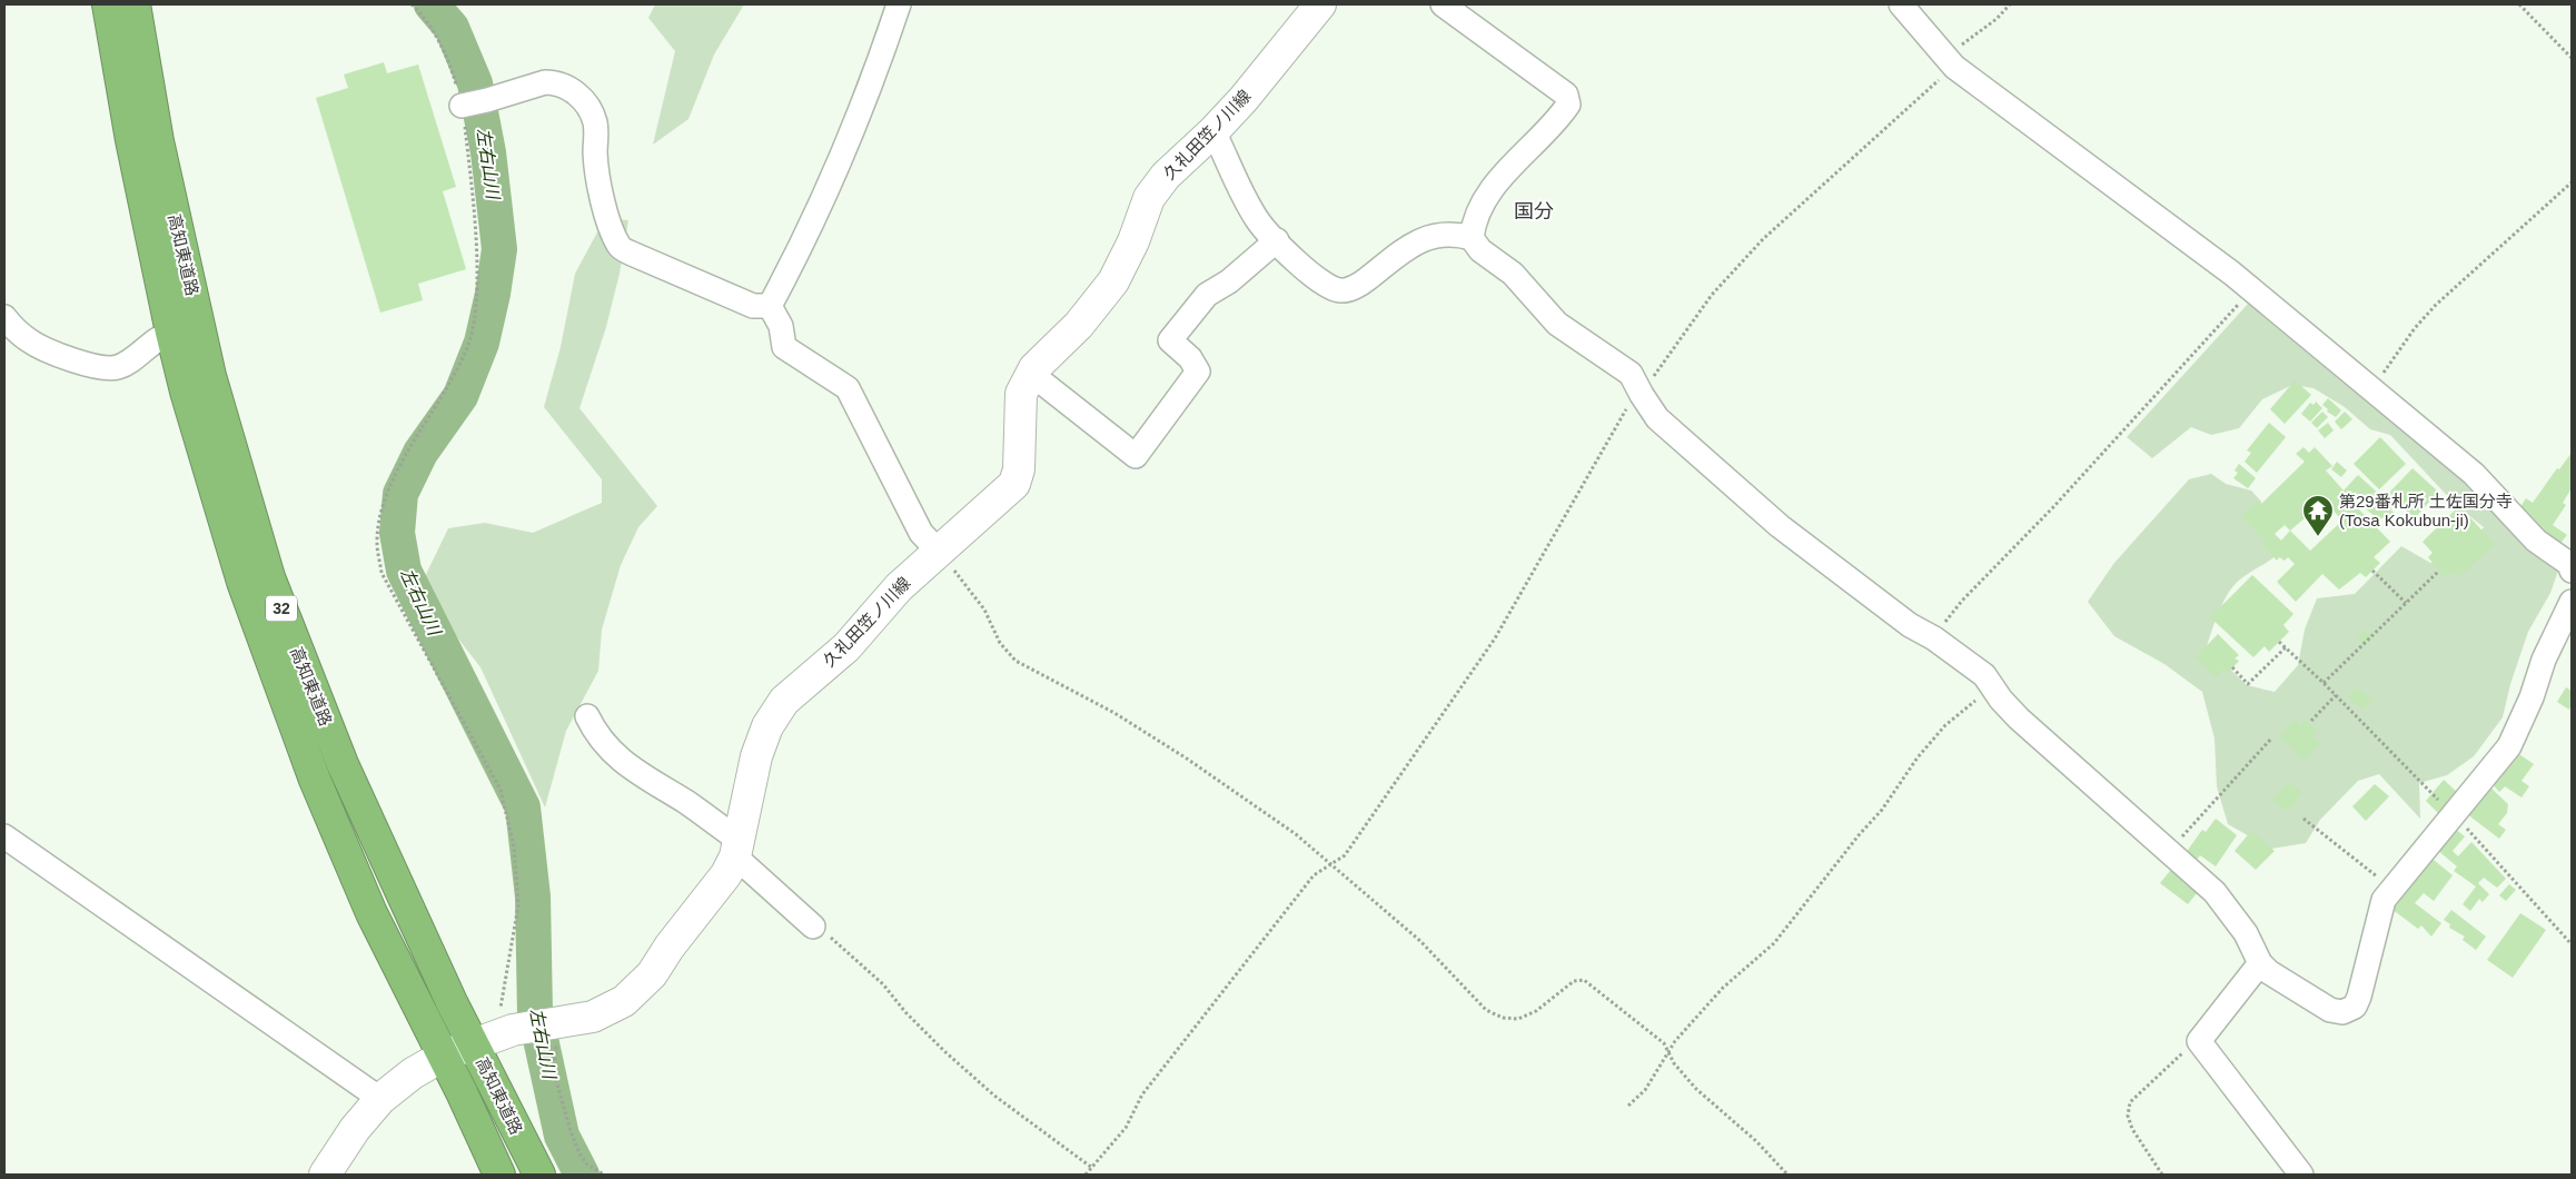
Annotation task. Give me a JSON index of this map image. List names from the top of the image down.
{
  "streets": {
    "highway": ["高知東道路", "32"],
    "main road": ["久礼田笠ノ川線"]
  },
  "crossings": [
    ["久礼田笠ノ川線", "高知東道路"]
  ],
  "districts": ["国分"],
  "water": ["左右山川"],
  "places": {
    "temple": ["第29番札所 土佐国分寺 (Tosa Kokubun-ji)"]
  }
}
